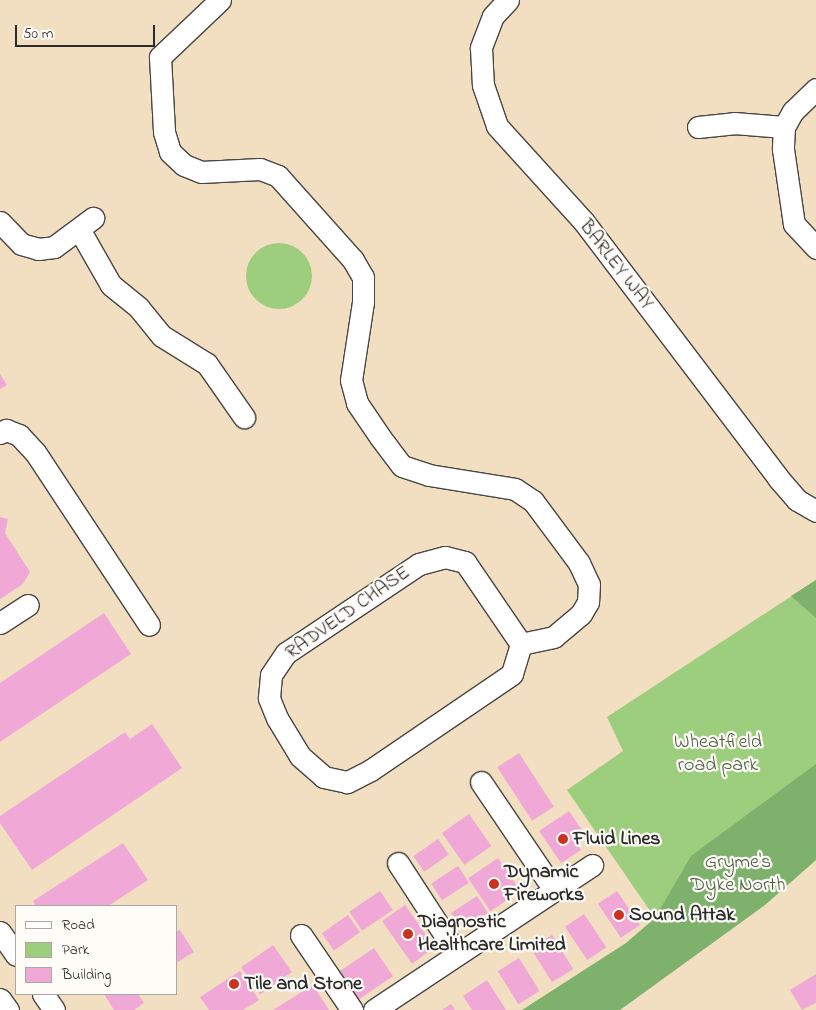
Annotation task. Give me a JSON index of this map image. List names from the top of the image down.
{
  "streets": {
    "street": ["BARLEY WAY", "RADVELD CHASE"]
  },
  "parks": ["Wheatfield road park", "Gryme's Dyke North"],
  "places": [
    "Fluid Lines",
    "Dynamic Fireworks",
    "Sound Attak",
    "Diagnostic Healthcare Limited",
    "Tile and Stone"
  ],
  "legend": ["Road", "Park", "Building"],
  "scale_bar": "50 m"
}
